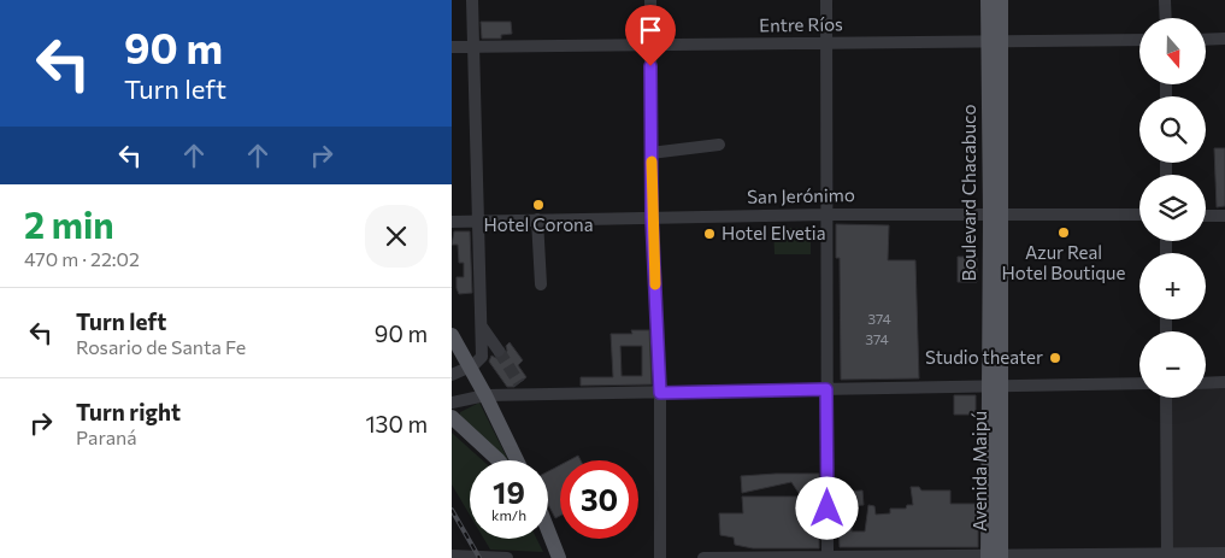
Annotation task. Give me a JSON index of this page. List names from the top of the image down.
{
  "streets": {
    "main road": ["Boulevard Chacabuco", "Avenida Maipú"],
    "street": ["Entre Ríos", "San Jerónimo"]
  },
  "crossings": [
    ["Entre Ríos", "Boulevard Chacabuco"],
    ["Boulevard Chacabuco", "San Jerónimo"],
    ["Boulevard Chacabuco", "Avenida Maipú"]
  ],
  "places": [
    "Hotel Corona",
    "Azur Real Hotel Boutique",
    "Hotel Elvetia",
    "Studio theater"
  ],
  "house_numbers": ["374", "374"],
  "north": "bottom",
  "page": {
    "turn": ["90 m", "Turn left"],
    "map_buttons": ["+", "−"],
    "heading": ["2 min", "470 m · 22:02"],
    "list": [
      {
        "name": "Turn left",
        "note": "Rosario de Santa Fe",
        "value": "90 m"
      },
      {
        "name": "Turn right",
        "note": "Paraná",
        "value": "130 m"
      }
    ],
    "speed": "19 km/h",
    "limit": "30"
  }
}
